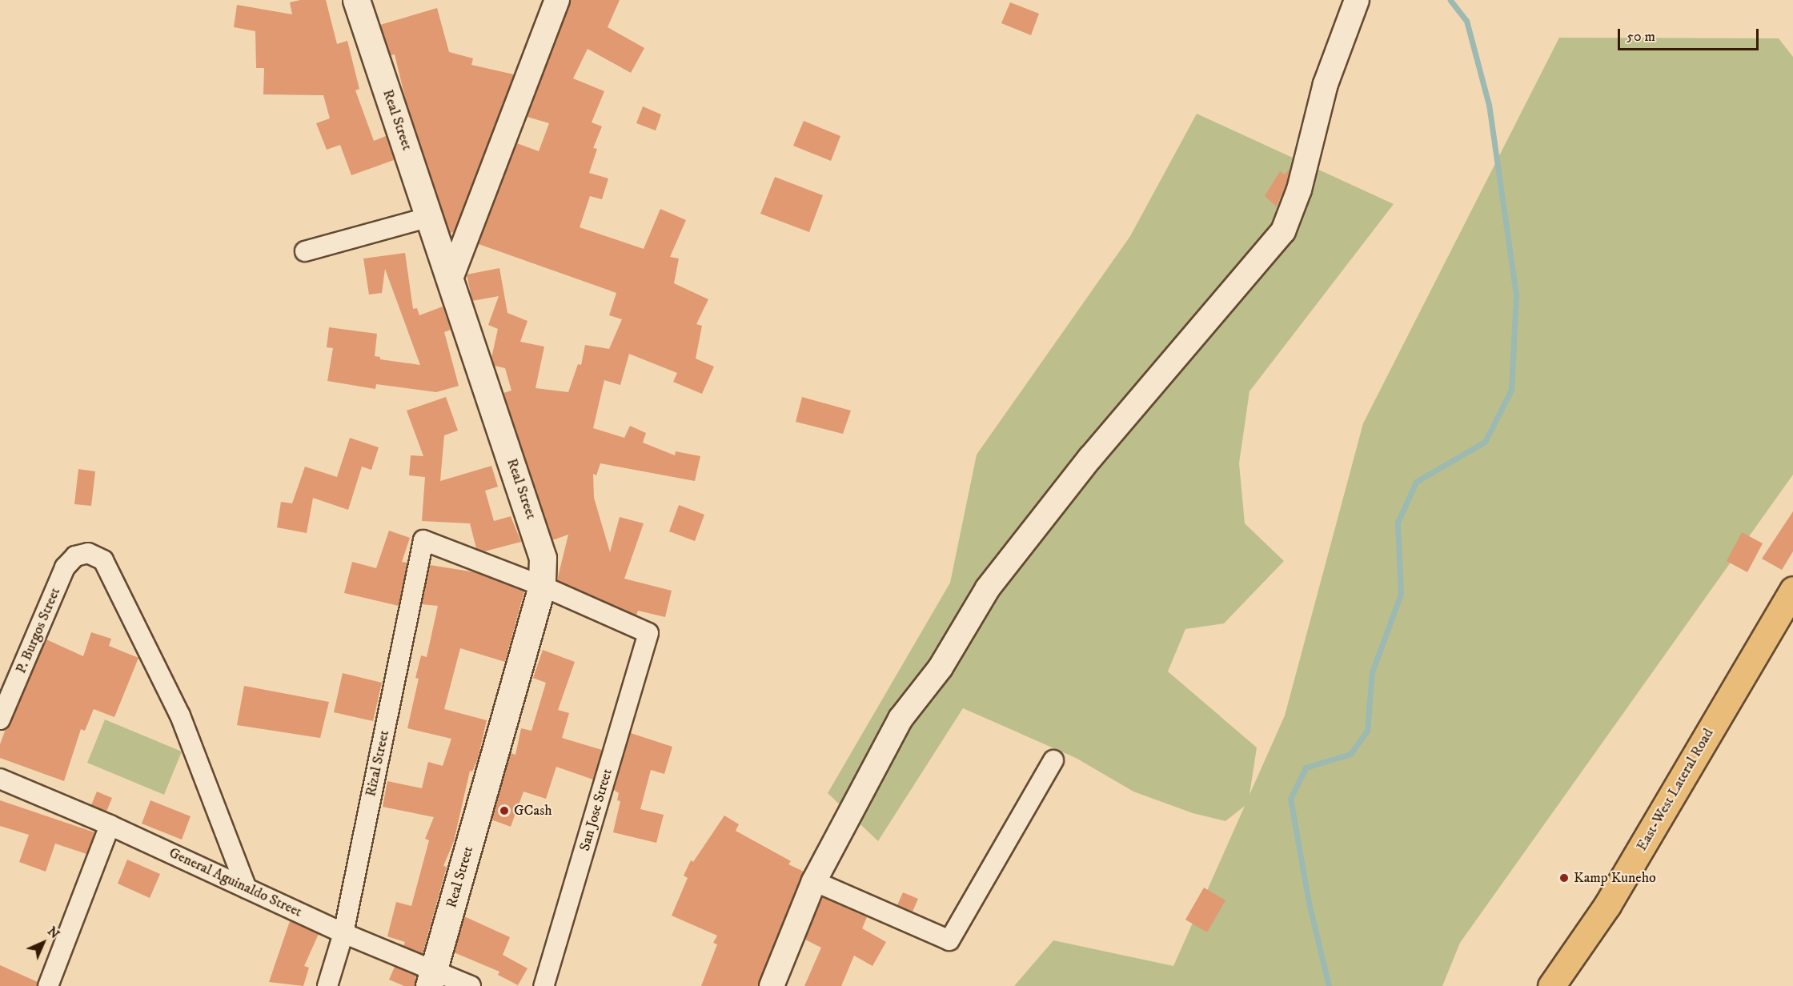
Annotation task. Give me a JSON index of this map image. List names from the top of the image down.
{
  "streets": {
    "main road": ["Real Street", "East-West Lateral Road"],
    "street": [
      "P. Burgos Street",
      "Rizal Street",
      "San Jose Street",
      "General Aguinaldo Street"
    ]
  },
  "crossings": [
    ["Real Street", "Rizal Street"],
    ["Real Street", "San Jose Street"],
    ["Real Street", "General Aguinaldo Street"],
    ["P. Burgos Street", "General Aguinaldo Street"],
    ["Rizal Street", "San Jose Street"],
    ["Rizal Street", "General Aguinaldo Street"]
  ],
  "places": ["GCash", "Kamp Kuneho"],
  "scale_bar": "50 m",
  "north": "top right"
}
